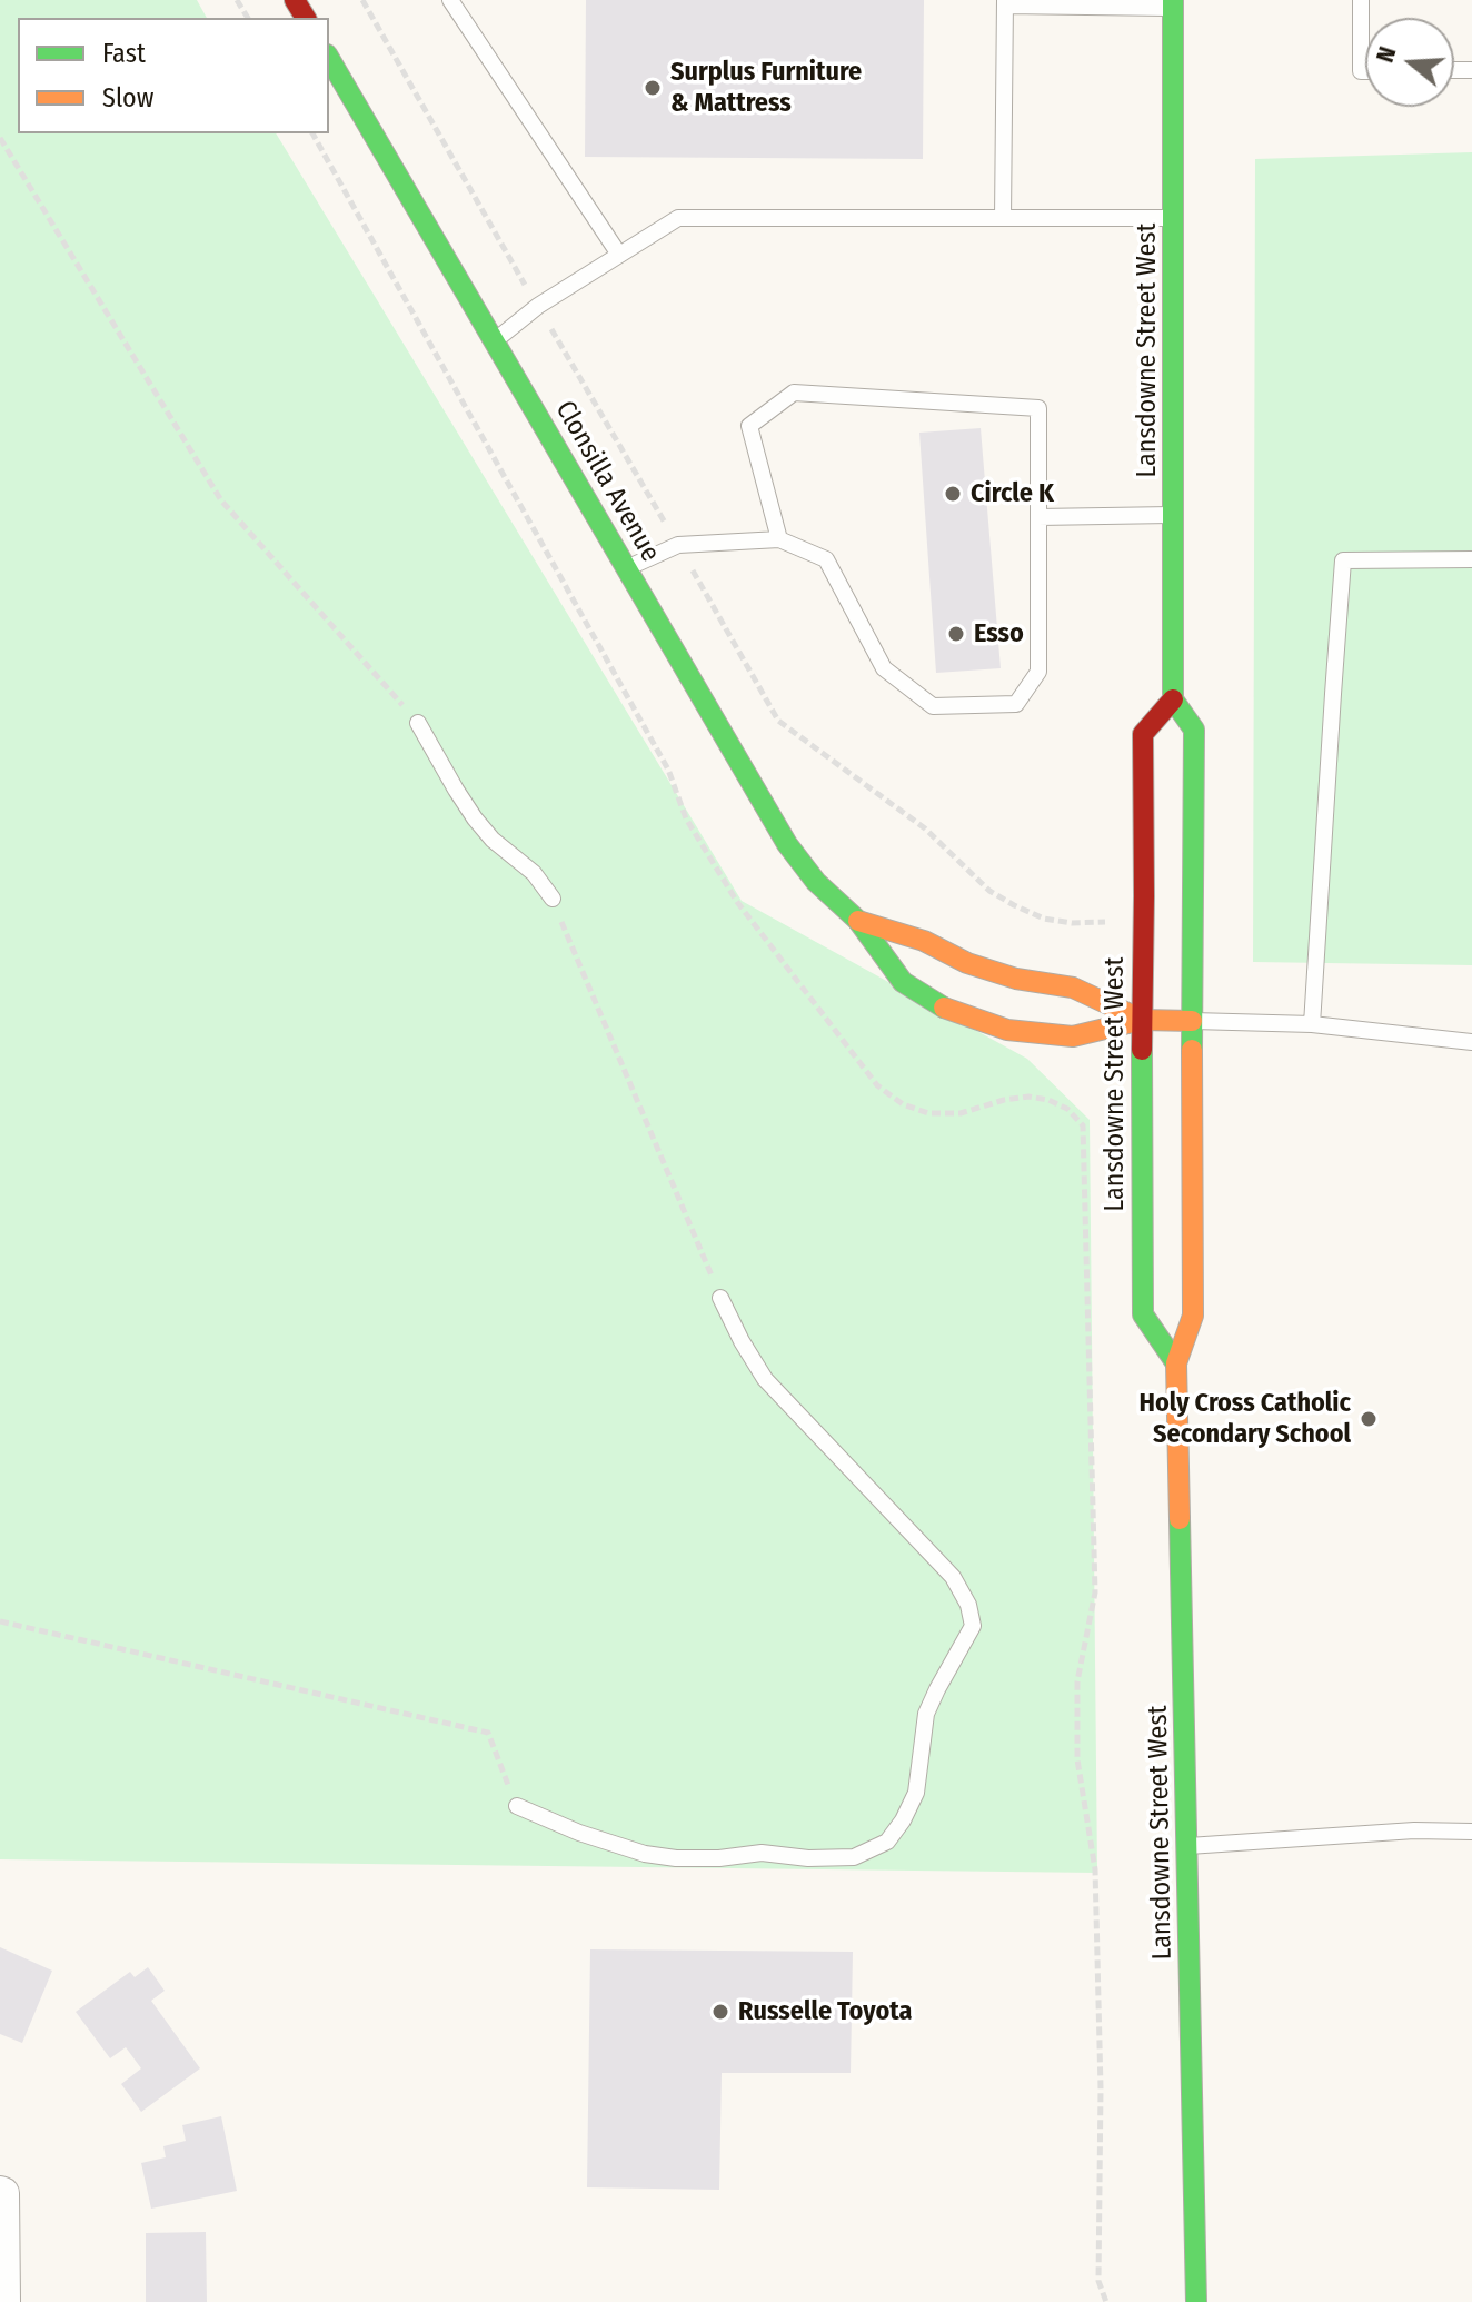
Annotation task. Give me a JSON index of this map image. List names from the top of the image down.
{
  "streets": {
    "main road": ["Lansdowne Street West", "Clonsilla Avenue"]
  },
  "crossings": [
    ["Lansdowne Street West", "Clonsilla Avenue"]
  ],
  "places": [
    "Surplus Furniture & Mattress",
    "Circle K",
    "Esso",
    "Holy Cross Catholic Secondary School",
    "Russelle Toyota"
  ],
  "legend": ["Fast", "Slow"],
  "north": "left"
}
